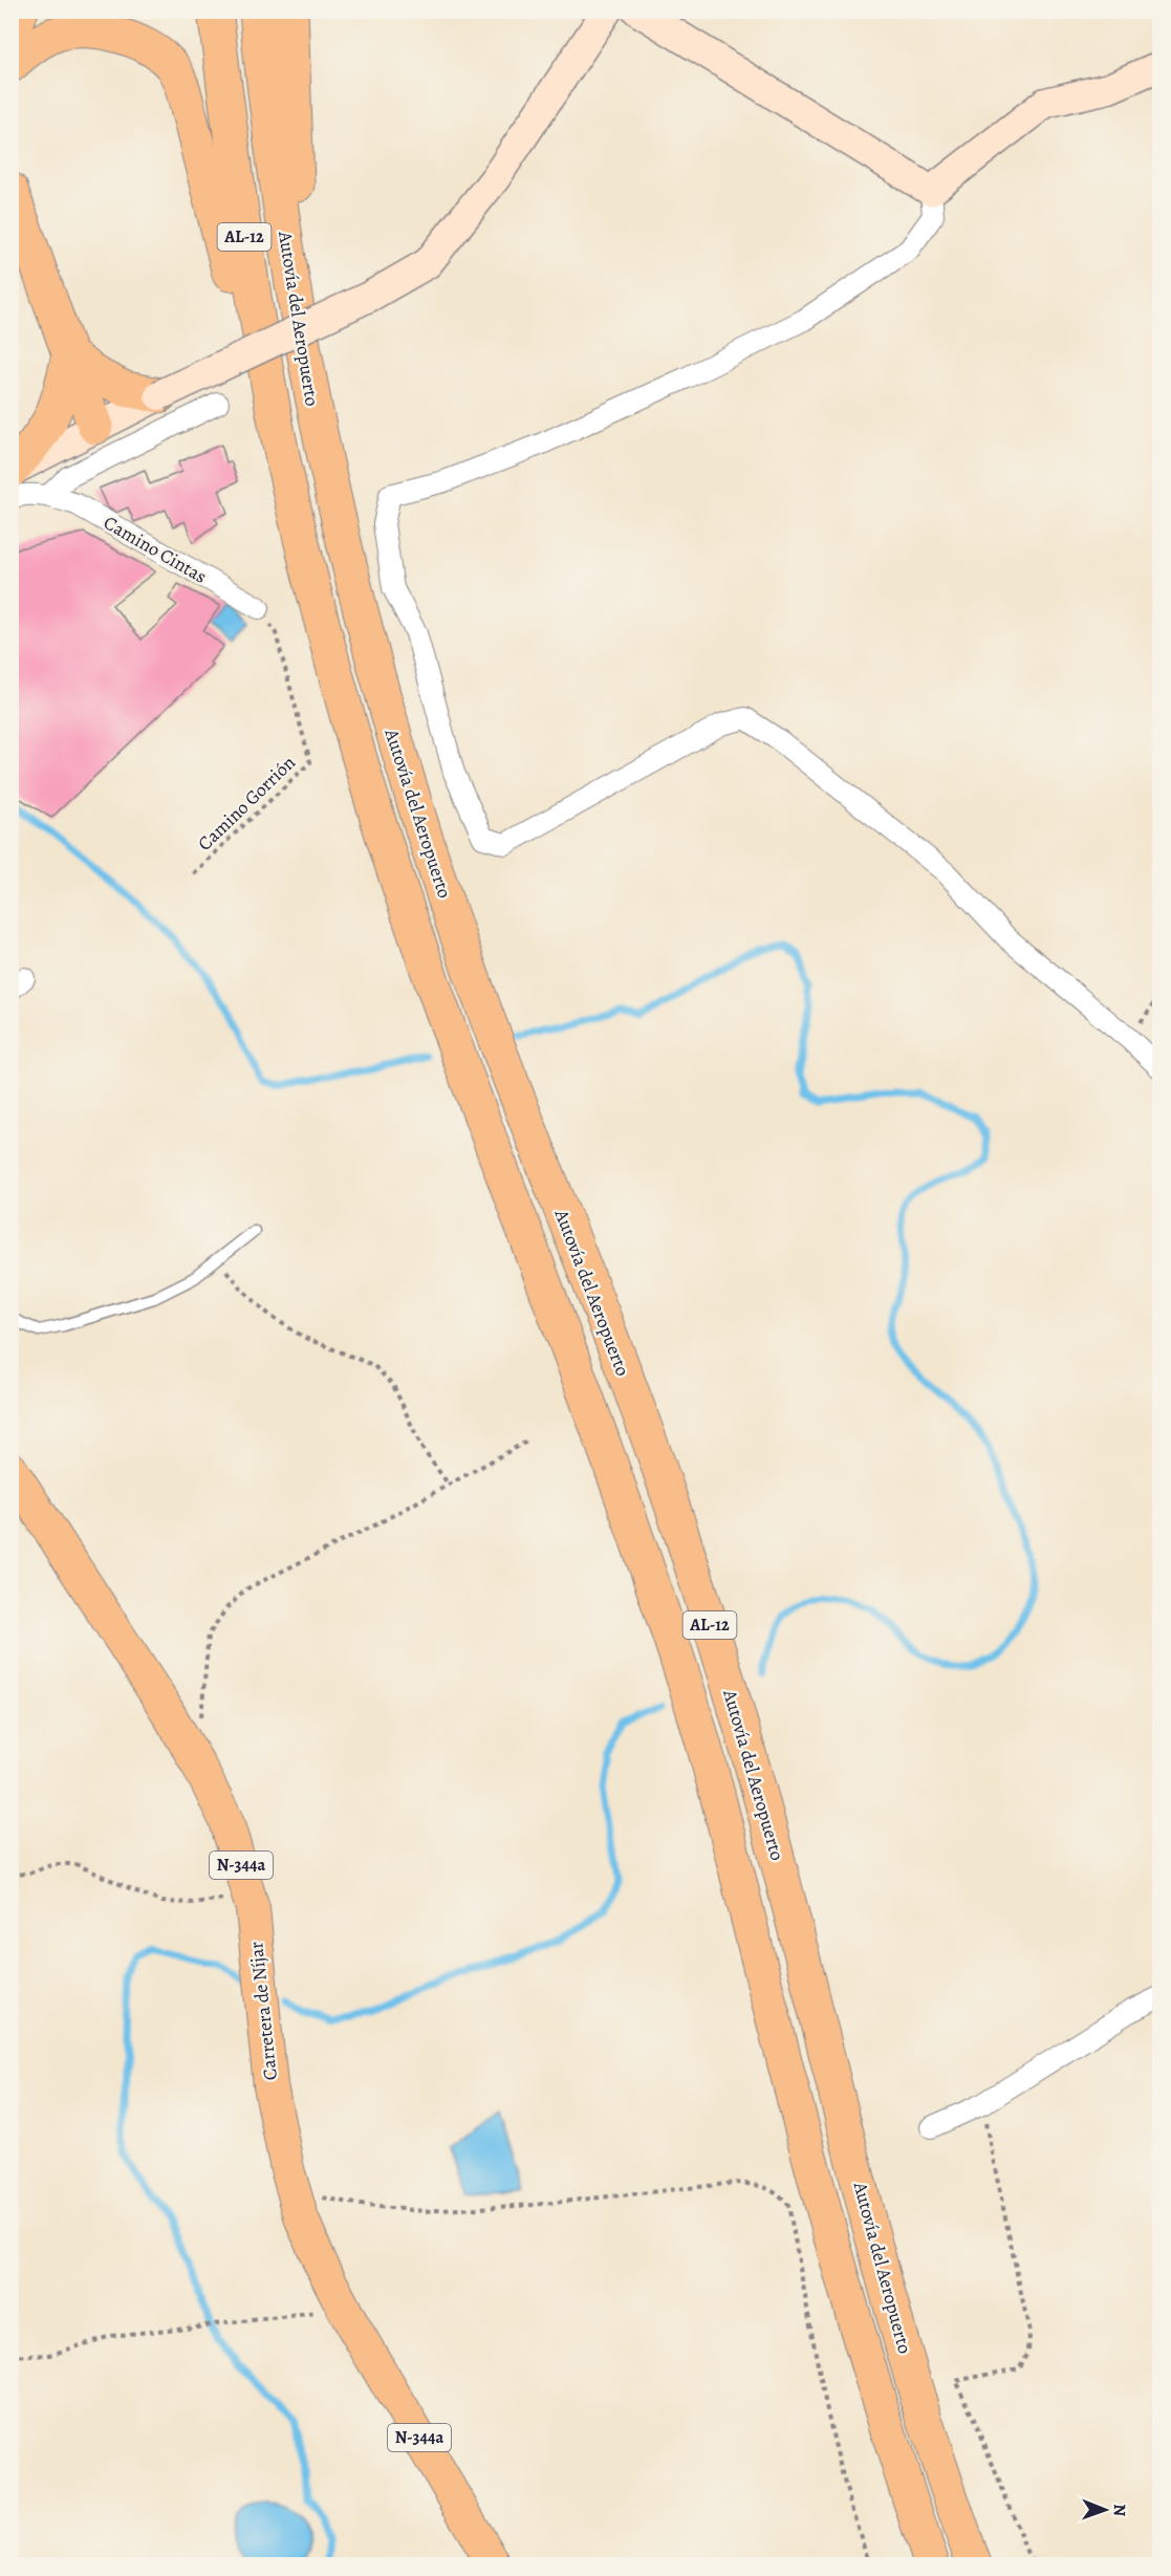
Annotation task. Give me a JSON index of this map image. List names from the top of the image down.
{
  "streets": {
    "highway": ["AL-12", "Autovía del Aeropuerto"],
    "main road": ["N-344a", "Carretera de Níjar"],
    "street": ["Camino Cintas"],
    "path": ["Camino Gorrión"]
  },
  "crossings": [
    ["Camino Cintas", "Camino Gorrión"]
  ],
  "north": "right"
}
